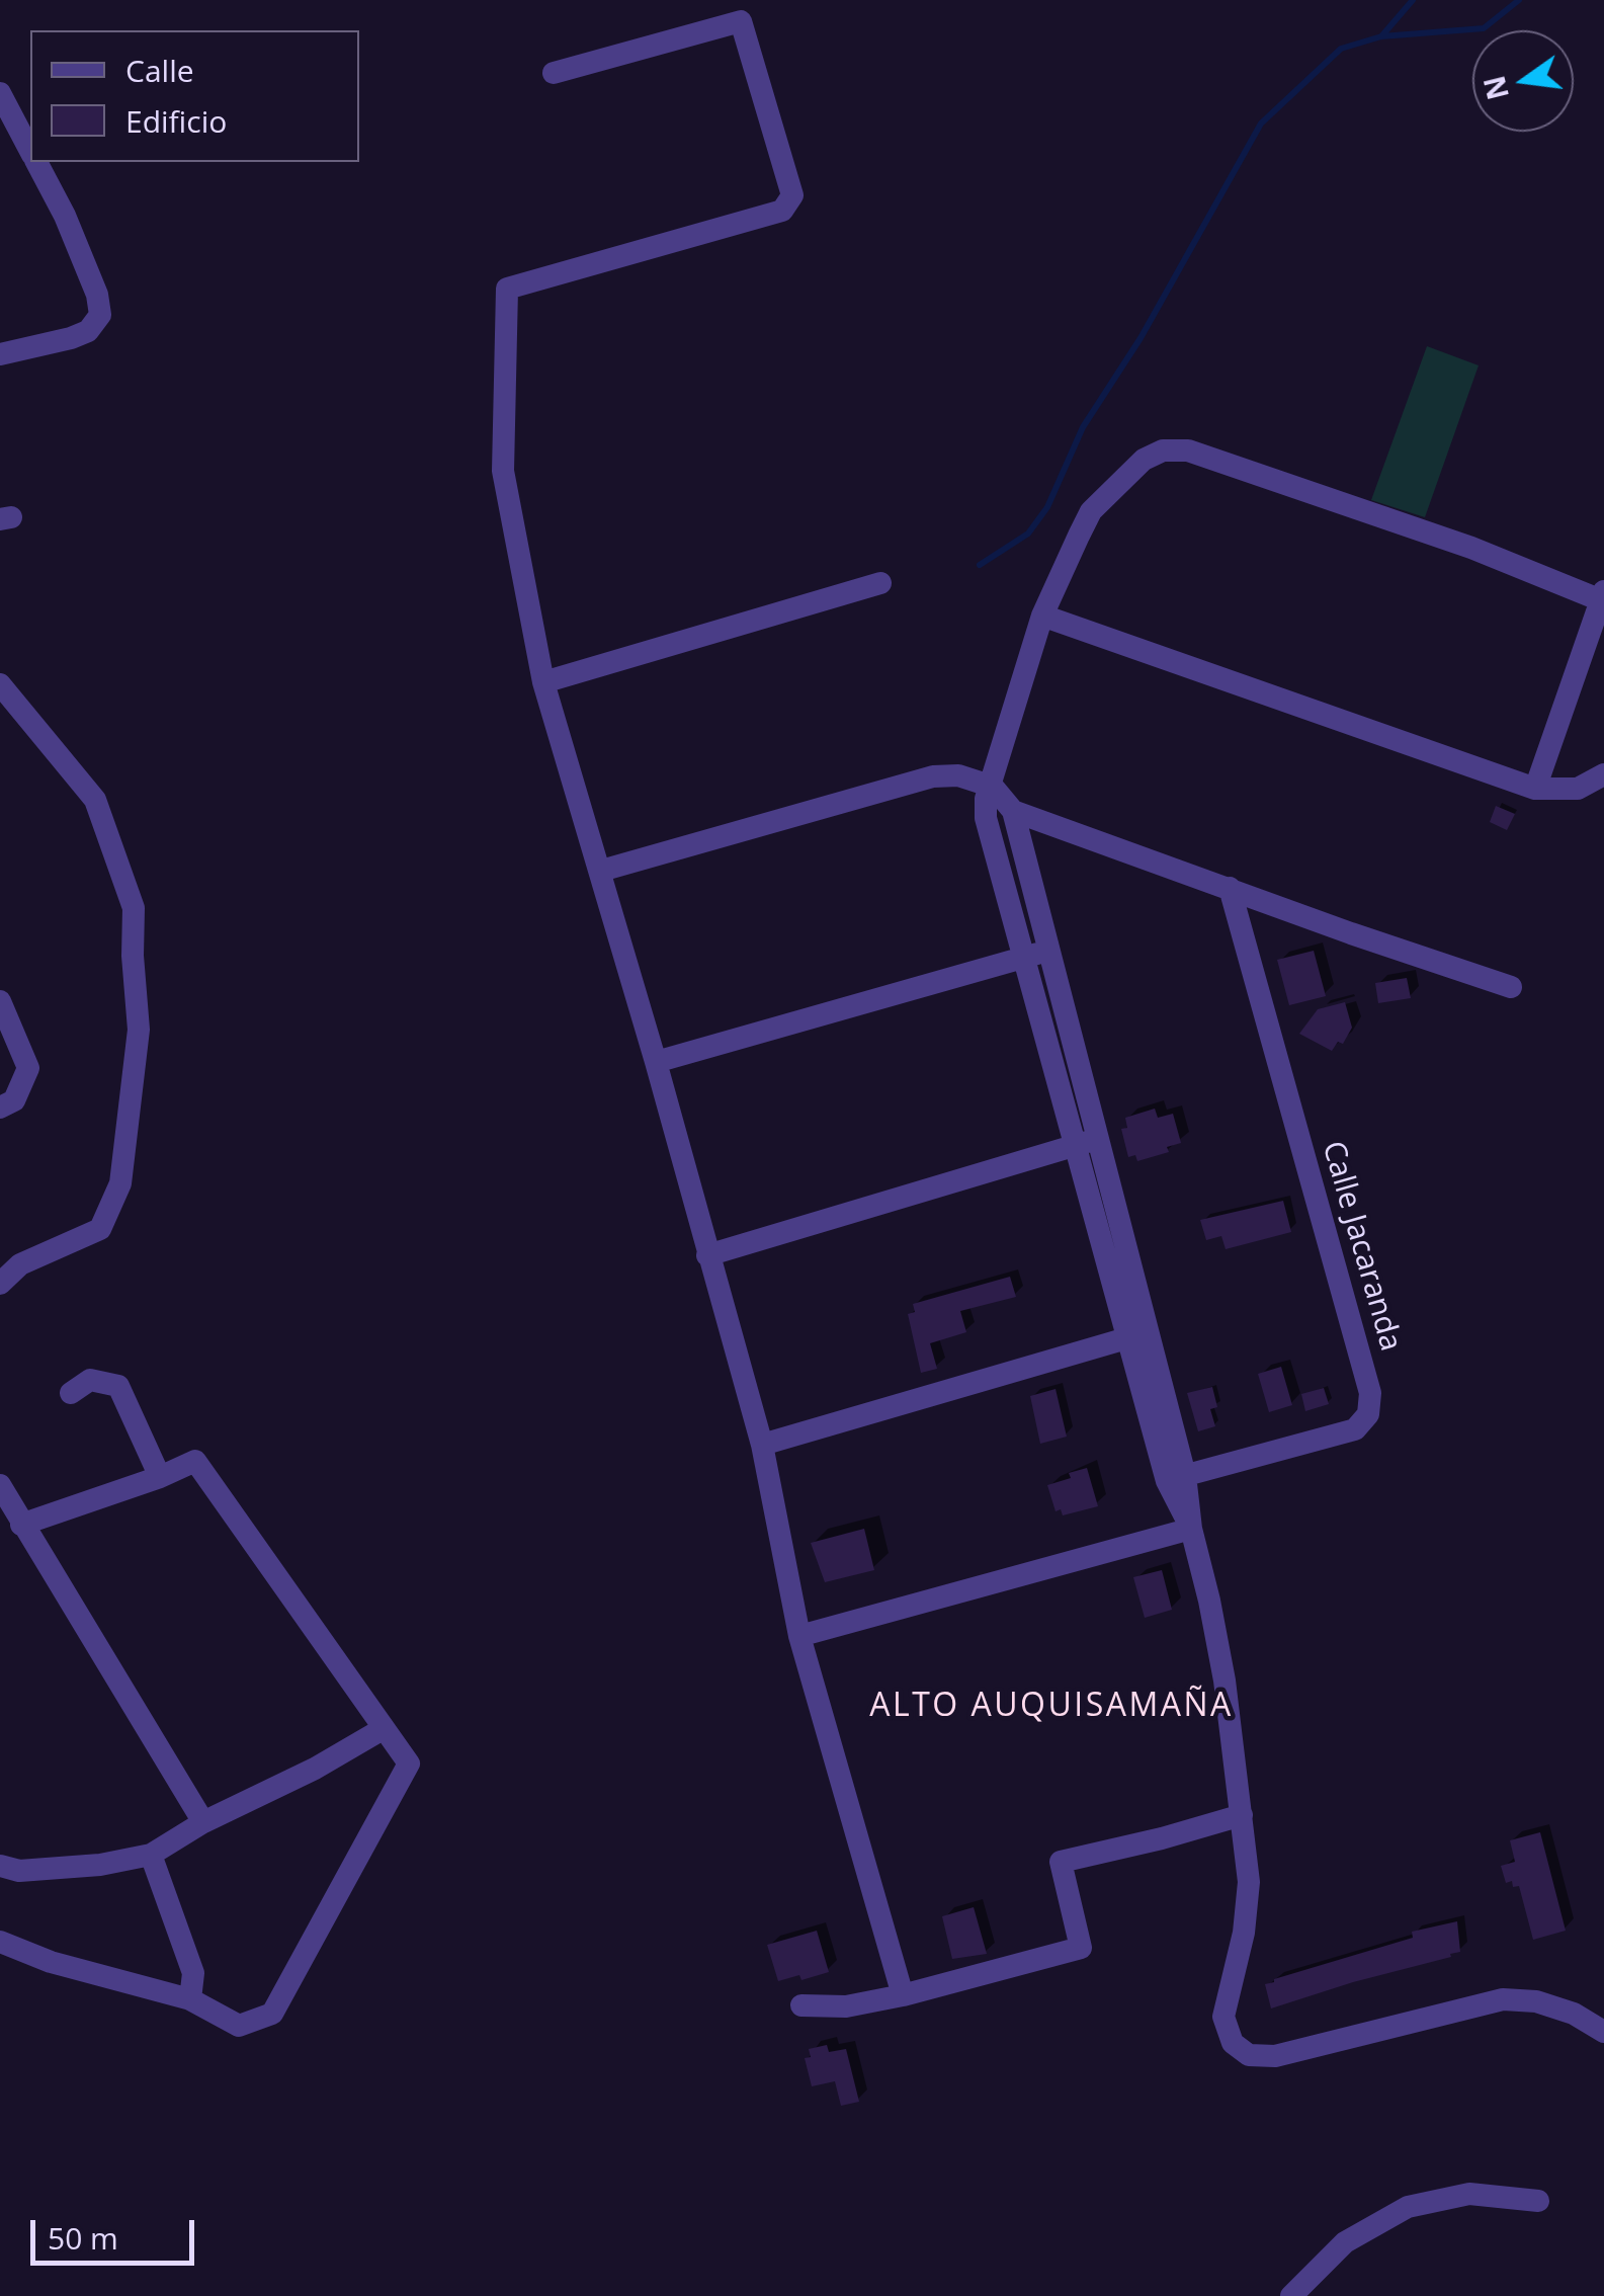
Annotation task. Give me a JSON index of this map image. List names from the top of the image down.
{
  "streets": {
    "street": ["Calle Jacaranda"]
  },
  "districts": ["ALTO AUQUISAMAÑA"],
  "legend": ["Calle", "Edificio"],
  "scale_bar": "50 m",
  "north": "left"
}
